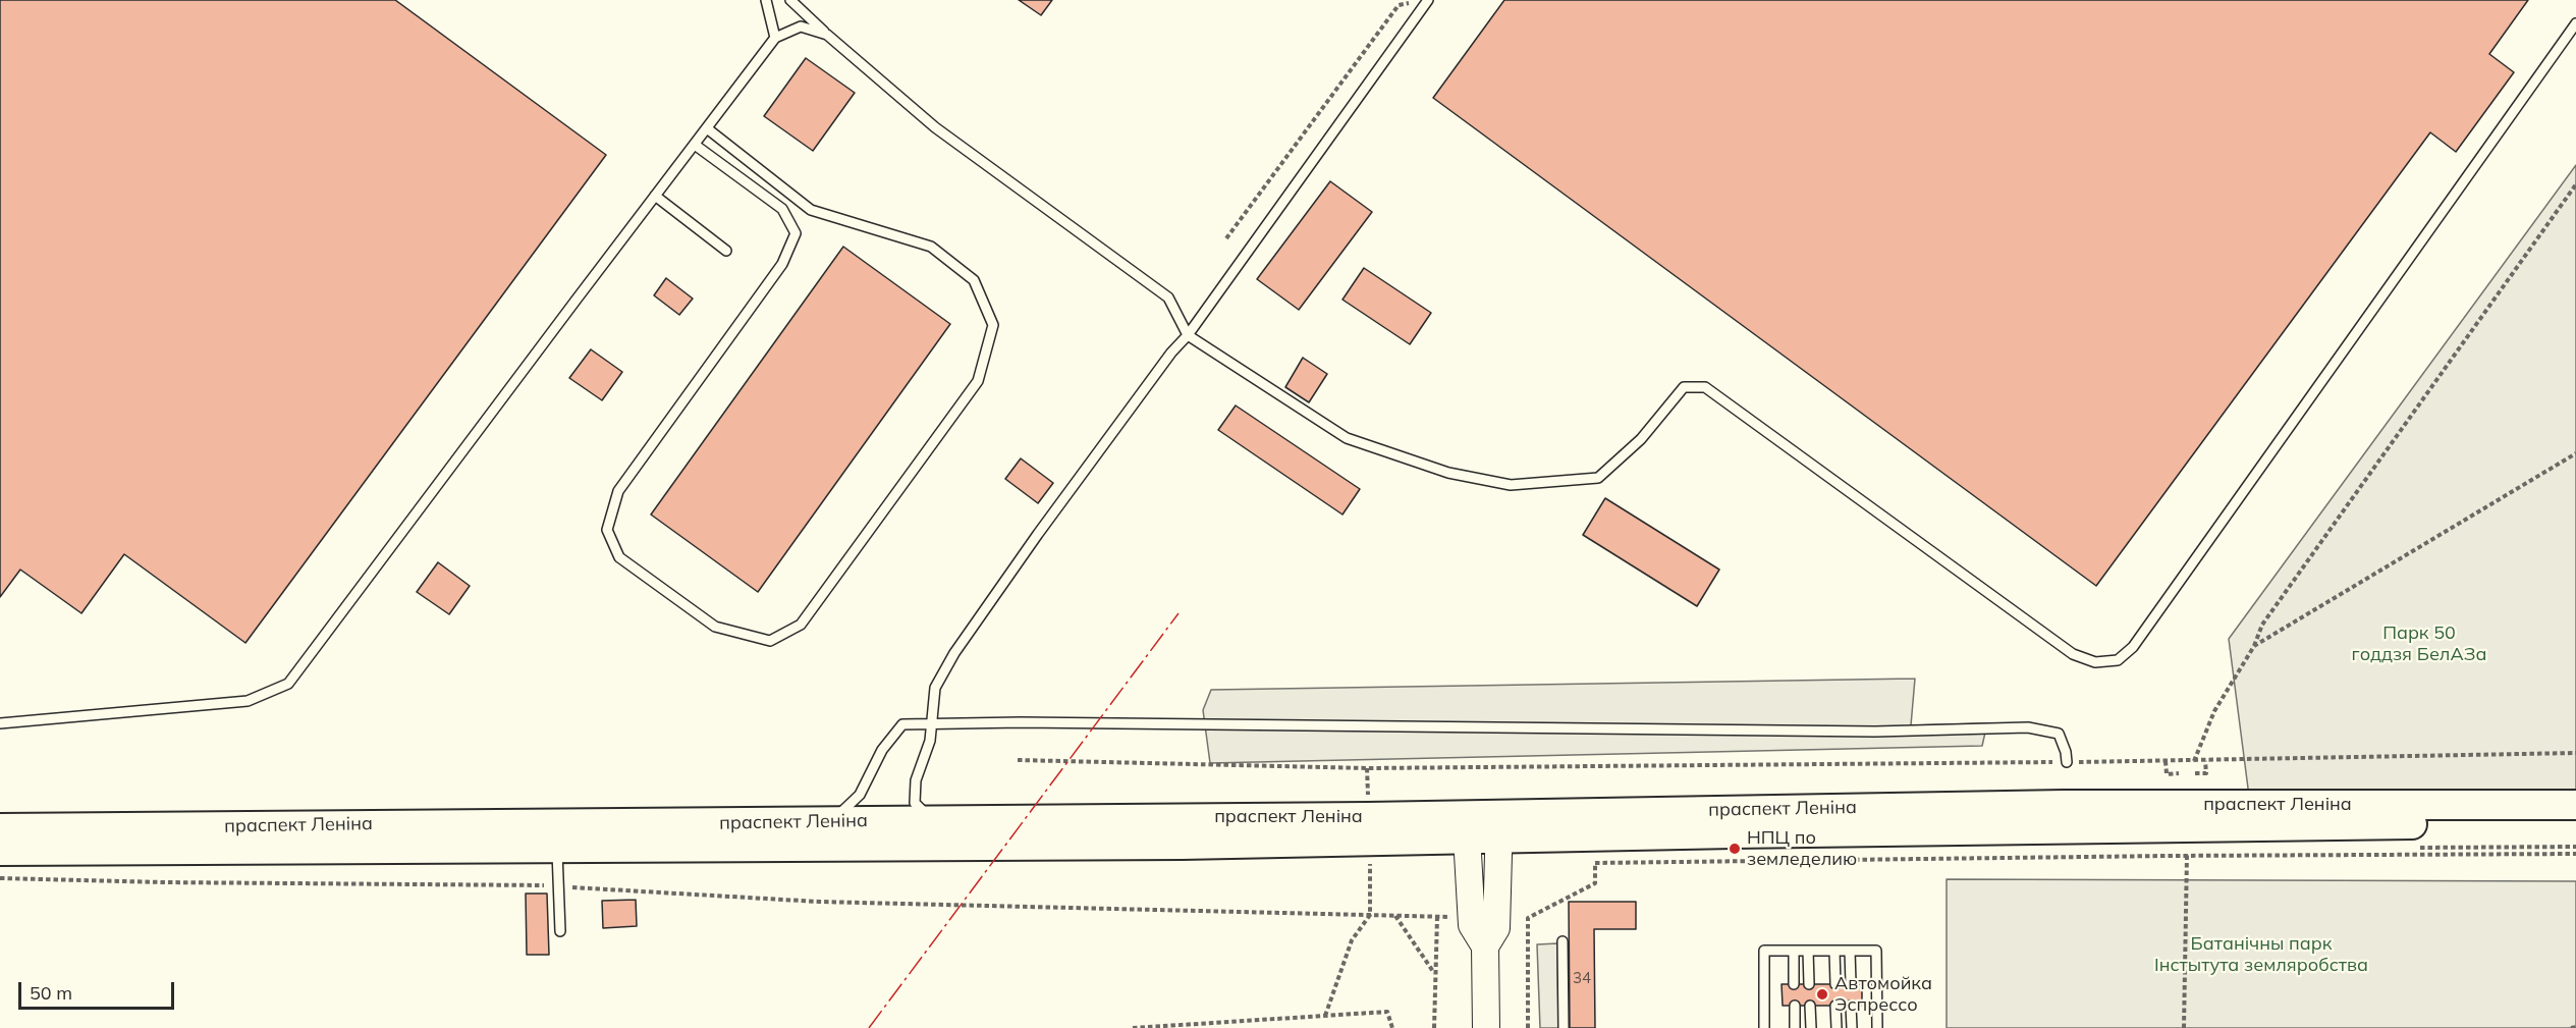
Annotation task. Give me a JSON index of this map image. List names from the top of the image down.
{
  "streets": {
    "main road": ["праспект Леніна"]
  },
  "parks": ["Парк 50 годдзя БелАЗа", "Батанічны парк Інстытута земляробства"],
  "places": ["НПЦ по земледелию", "Автомойка Эспрессо"],
  "house_numbers": ["34"],
  "scale_bar": "50 m"
}
